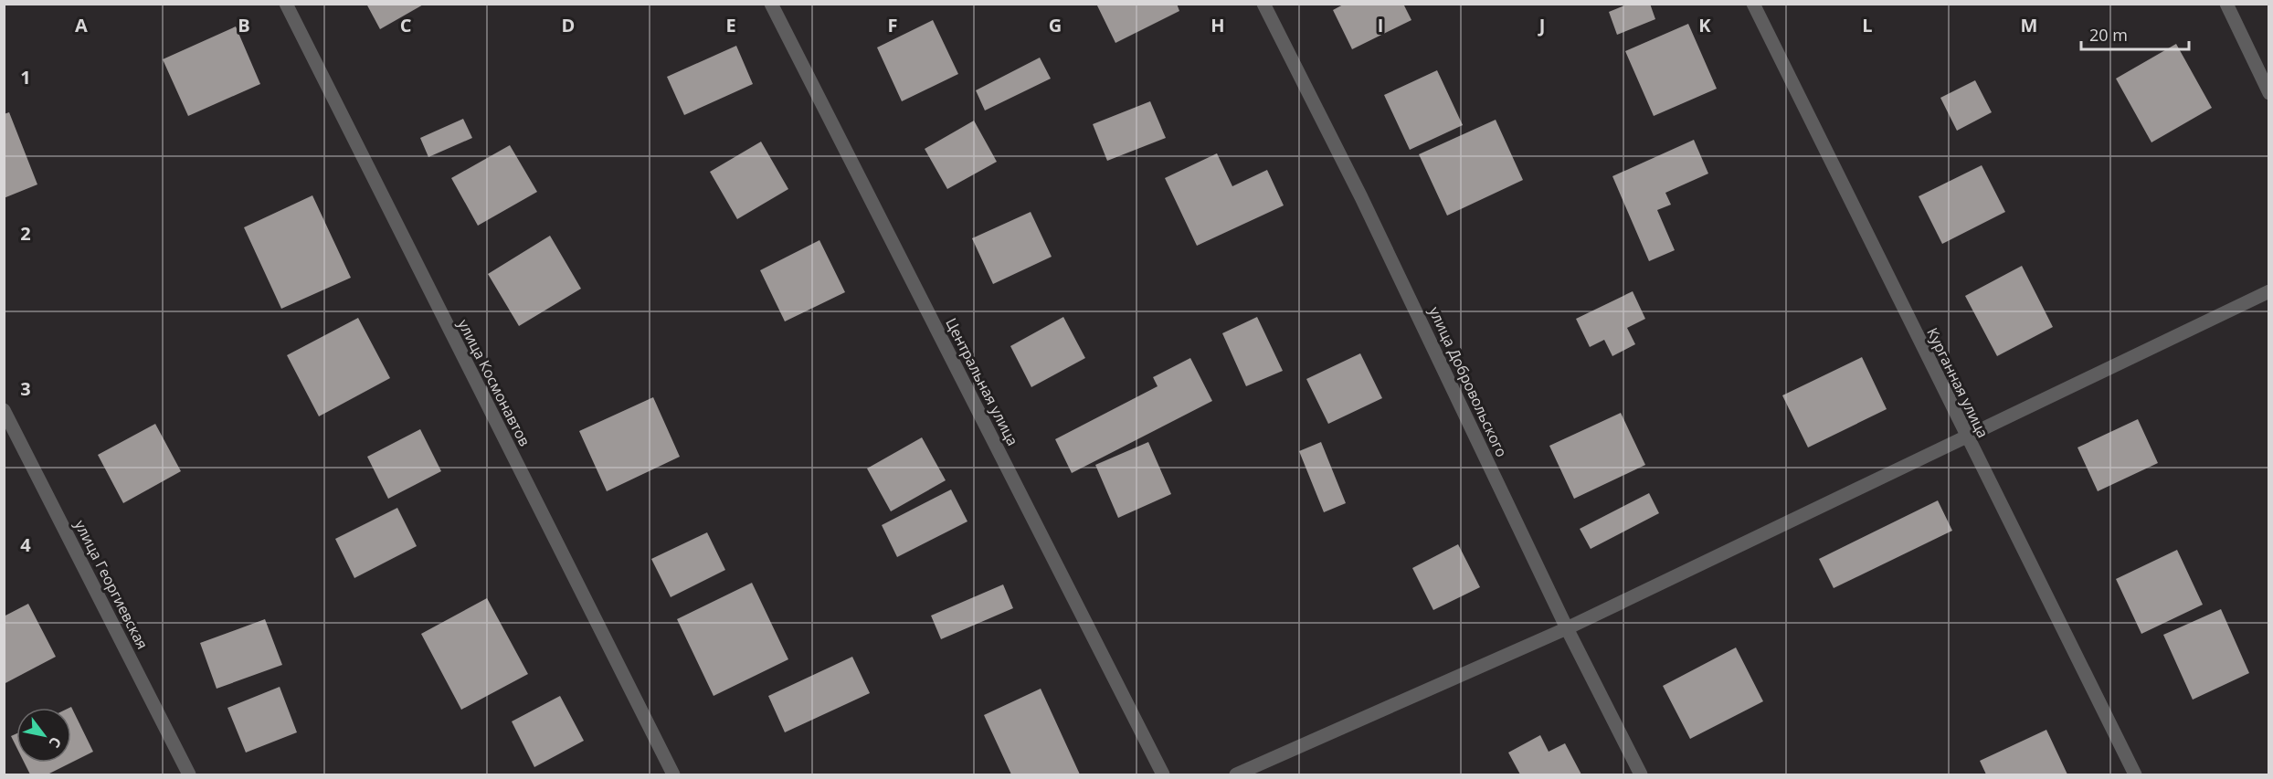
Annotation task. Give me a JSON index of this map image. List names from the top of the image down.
{
  "streets": {
    "street": [
      "Центральная улица",
      "улица Добровольского",
      "улица Космонавтов",
      "Курганная улица",
      "улица Георгиевская"
    ]
  },
  "scale_bar": "20 m",
  "north": "bottom right",
  "grid": {
    "columns": [
      "A",
      "B",
      "C",
      "D",
      "E",
      "F",
      "G",
      "H",
      "I",
      "J",
      "K",
      "L",
      "M"
    ],
    "rows": [
      "1",
      "2",
      "3",
      "4"
    ]
  }
}
